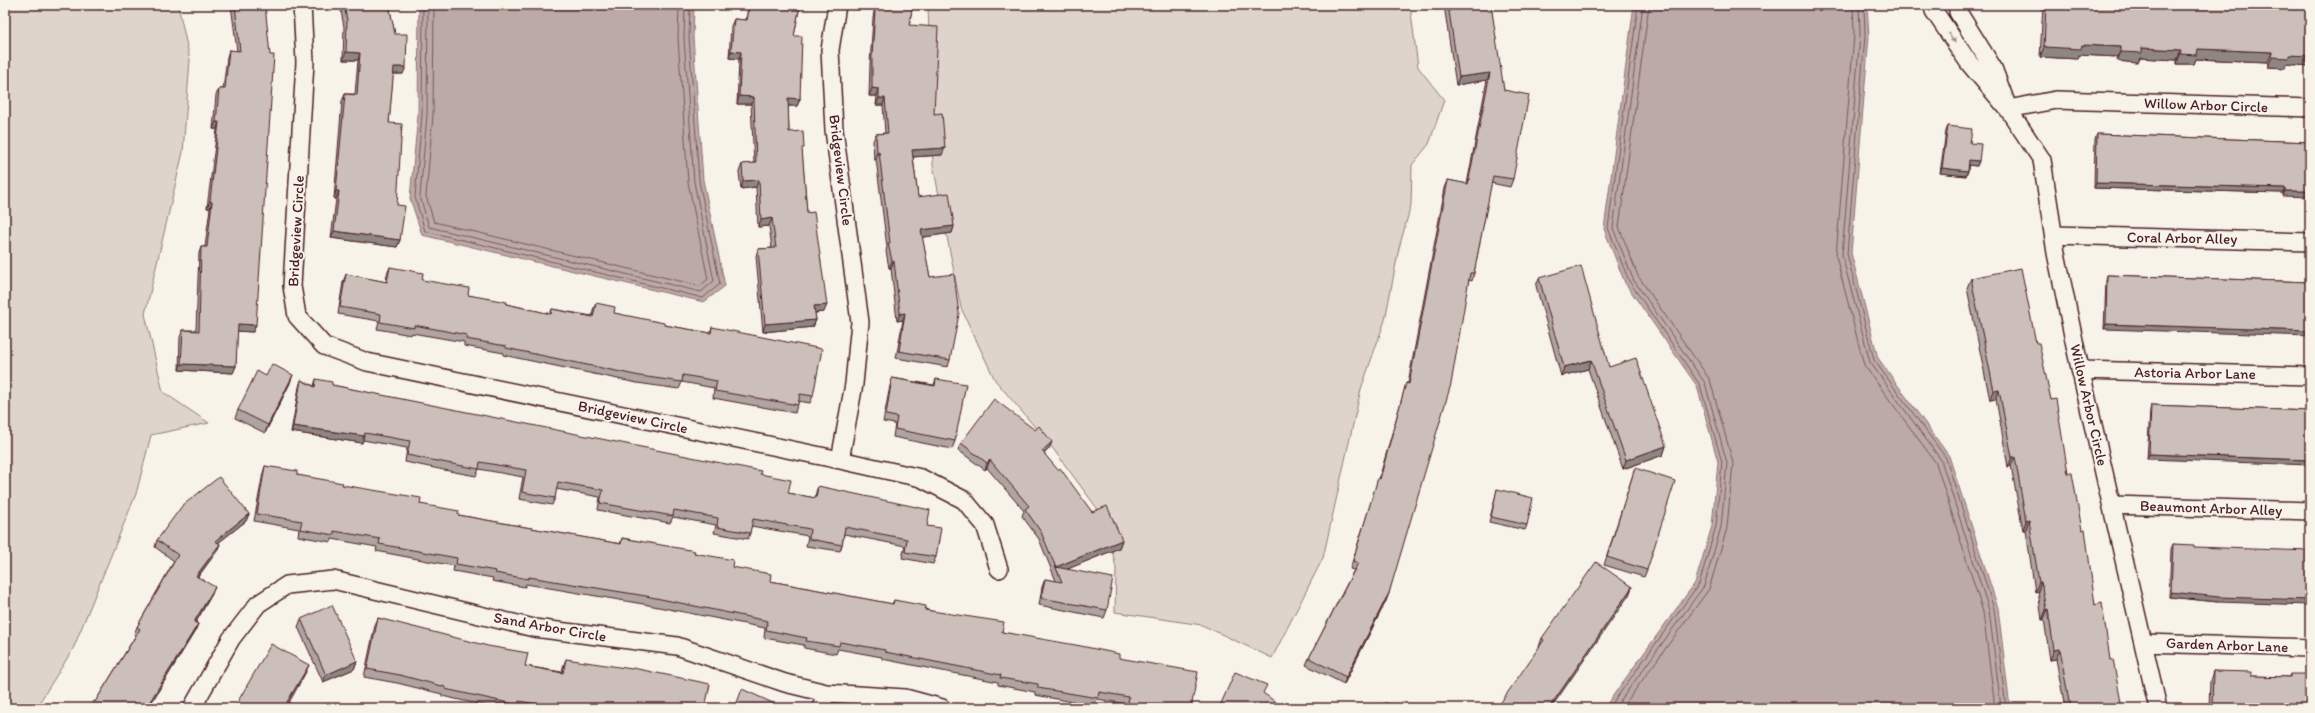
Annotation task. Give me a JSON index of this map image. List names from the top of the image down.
{
  "streets": {
    "street": [
      "Willow Arbor Circle",
      "Bridgeview Circle",
      "Coral Arbor Alley",
      "Astoria Arbor Lane",
      "Beaumont Arbor Alley",
      "Sand Arbor Circle",
      "Garden Arbor Lane"
    ]
  },
  "crossings": [
    ["Willow Arbor Circle", "Coral Arbor Alley"],
    ["Willow Arbor Circle", "Astoria Arbor Lane"],
    ["Willow Arbor Circle", "Beaumont Arbor Alley"],
    ["Willow Arbor Circle", "Garden Arbor Lane"]
  ]
}
